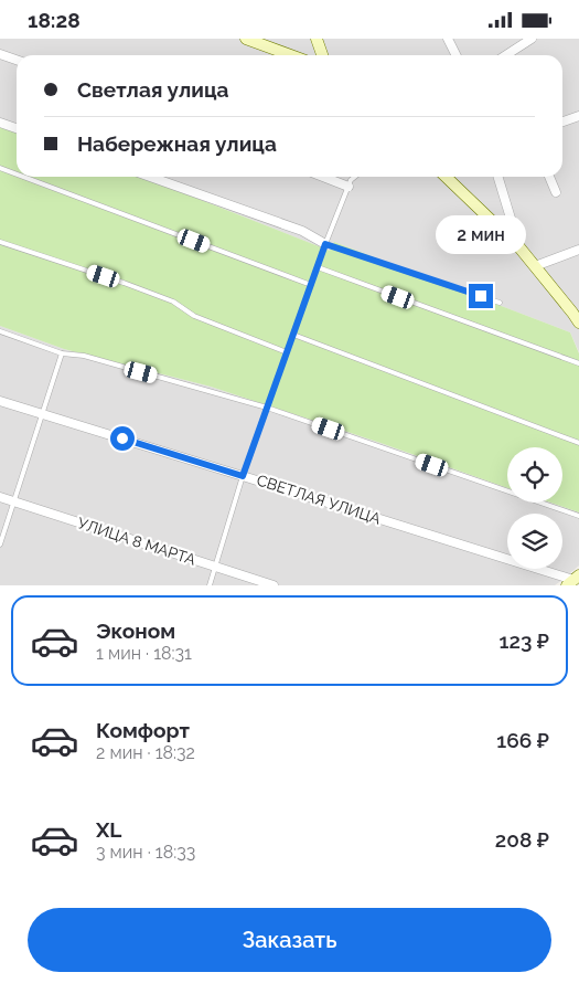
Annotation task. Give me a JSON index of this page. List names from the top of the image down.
{
  "streets": {
    "street": ["СВЕТЛАЯ УЛИЦА", "УЛИЦА 8 МАРТА"]
  },
  "page": {
    "status": "18:28",
    "banner": ["Светлая улица", "Набережная улица"],
    "bubble": "2 мин",
    "list": [
      {
        "name": "Эконом",
        "note": "1 мин · 18:31",
        "value": "123 ₽"
      },
      {
        "name": "Комфорт",
        "note": "2 мин · 18:32",
        "value": "166 ₽"
      },
      {
        "name": "XL",
        "note": "3 мин · 18:33",
        "value": "208 ₽"
      }
    ],
    "buttons": "Заказать"
  }
}
